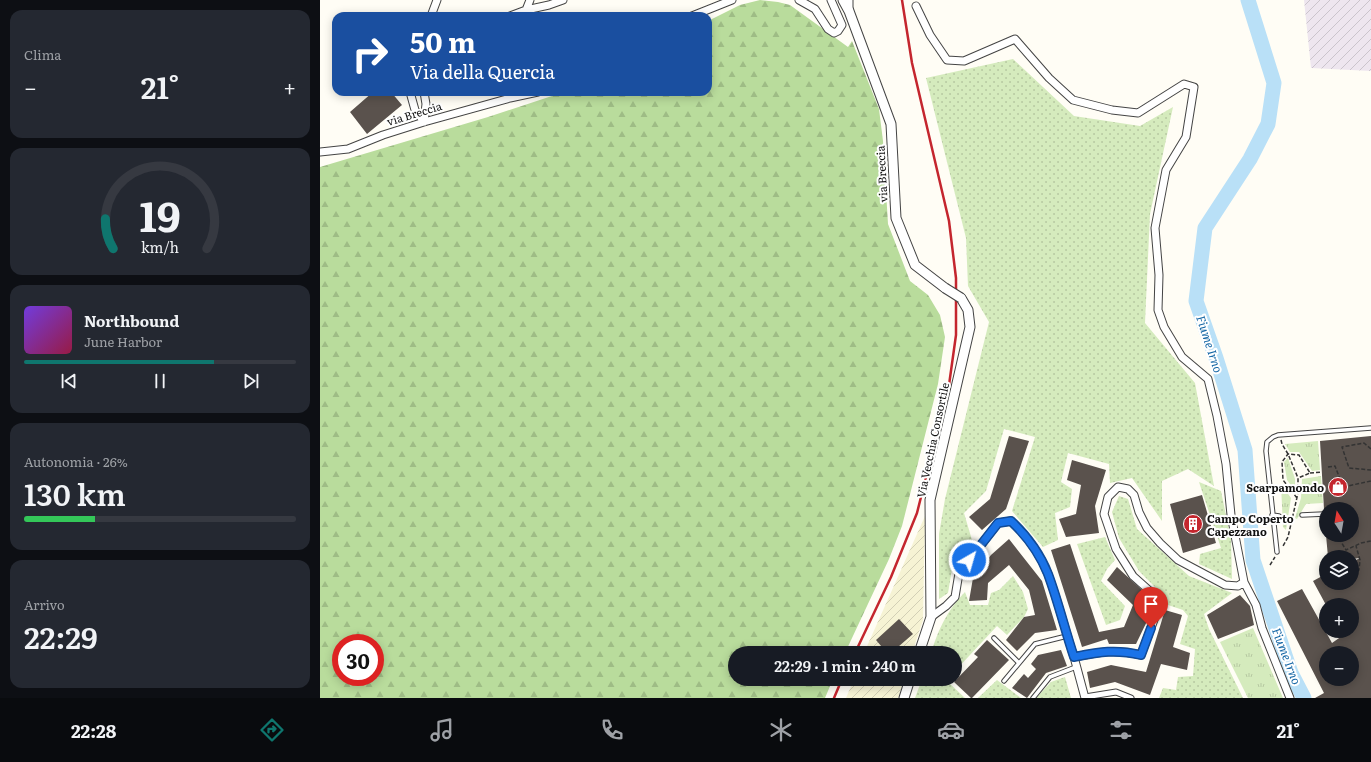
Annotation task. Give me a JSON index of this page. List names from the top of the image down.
{
  "streets": {
    "street": ["via Breccia", "Via Vecchia Consortile"]
  },
  "crossings": [
    ["via Breccia", "Via Vecchia Consortile"]
  ],
  "water": ["Fiume Irno"],
  "places": {
    "shop": ["Scarpamondo"],
    "building": ["Campo Coperto Capezzano"]
  },
  "north": "top",
  "page": {
    "tile": [
      "Clima",
      ["Autonomia · 26%", "130 km"],
      ["Arrivo", "22:29"]
    ],
    "turn": ["50 m", "Via della Quercia"],
    "heat": ["−", "21°", "+"],
    "song": ["Northbound", "June Harbor"],
    "map_buttons": ["+", "−"],
    "limit": "30",
    "trip": "22:29 · 1 min · 240 m",
    "tabs": ["22:28", "21°"],
    "gauge": ["19", "km/h"]
  }
}
